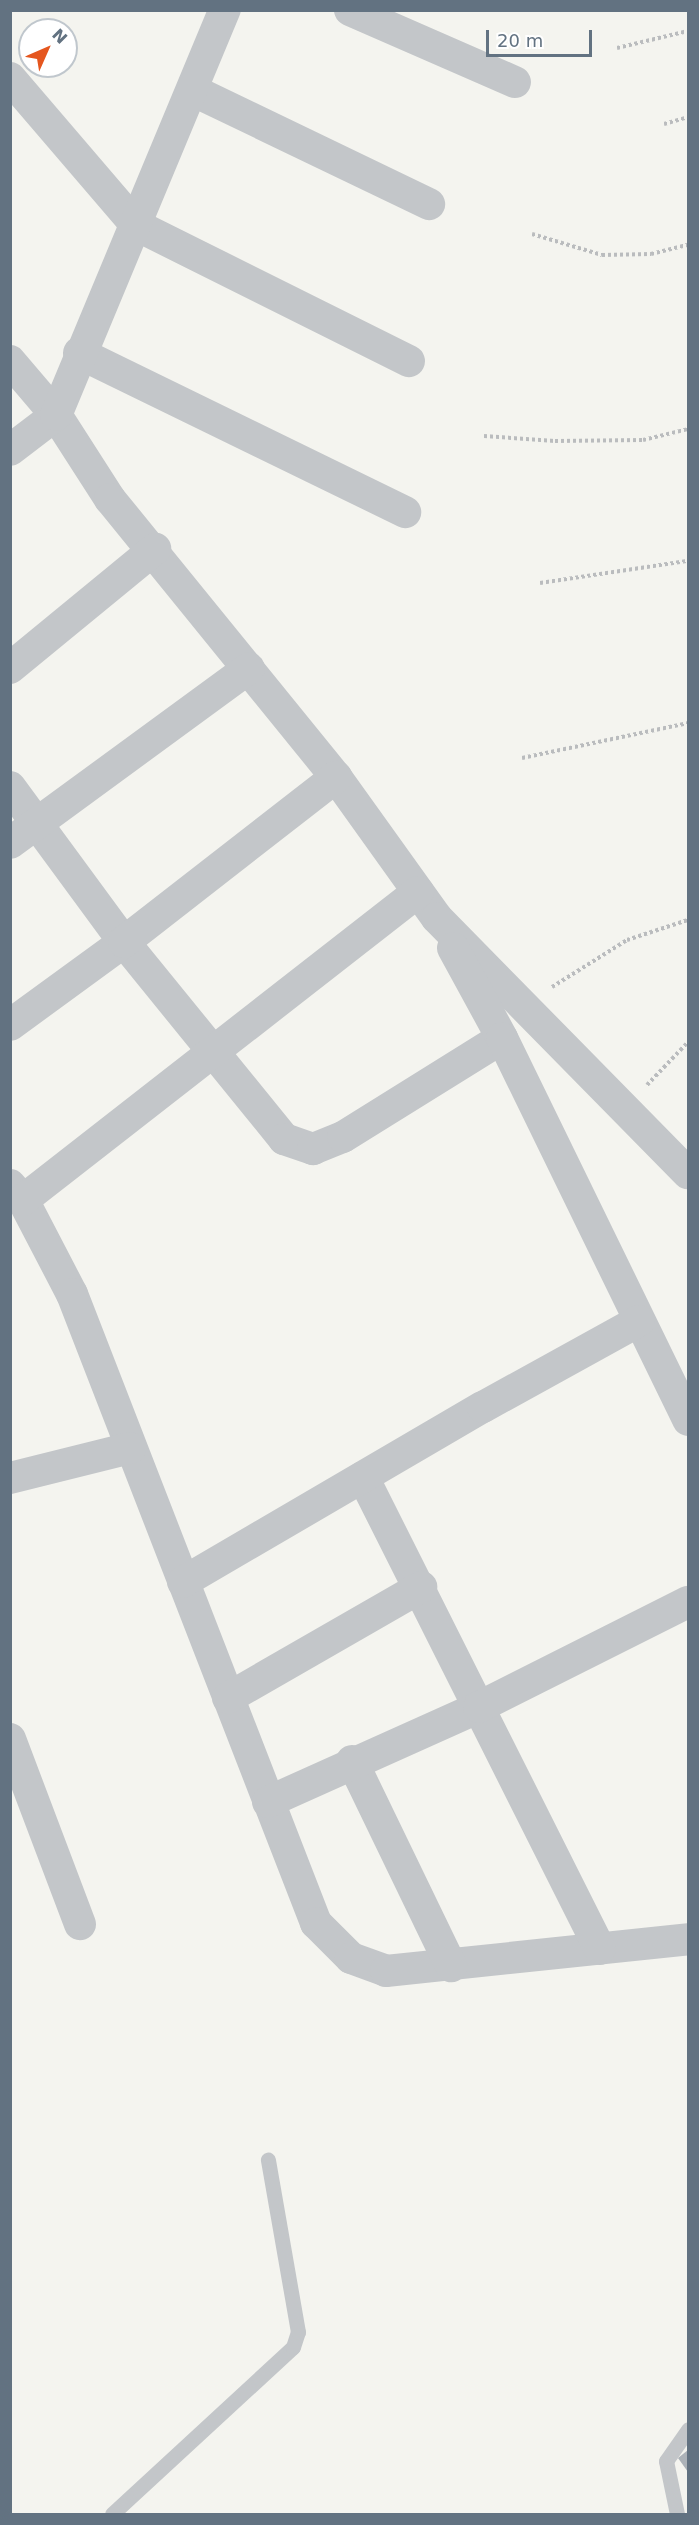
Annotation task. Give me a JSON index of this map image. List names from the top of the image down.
{
  "scale_bar": "20 m",
  "north": "top right"
}
